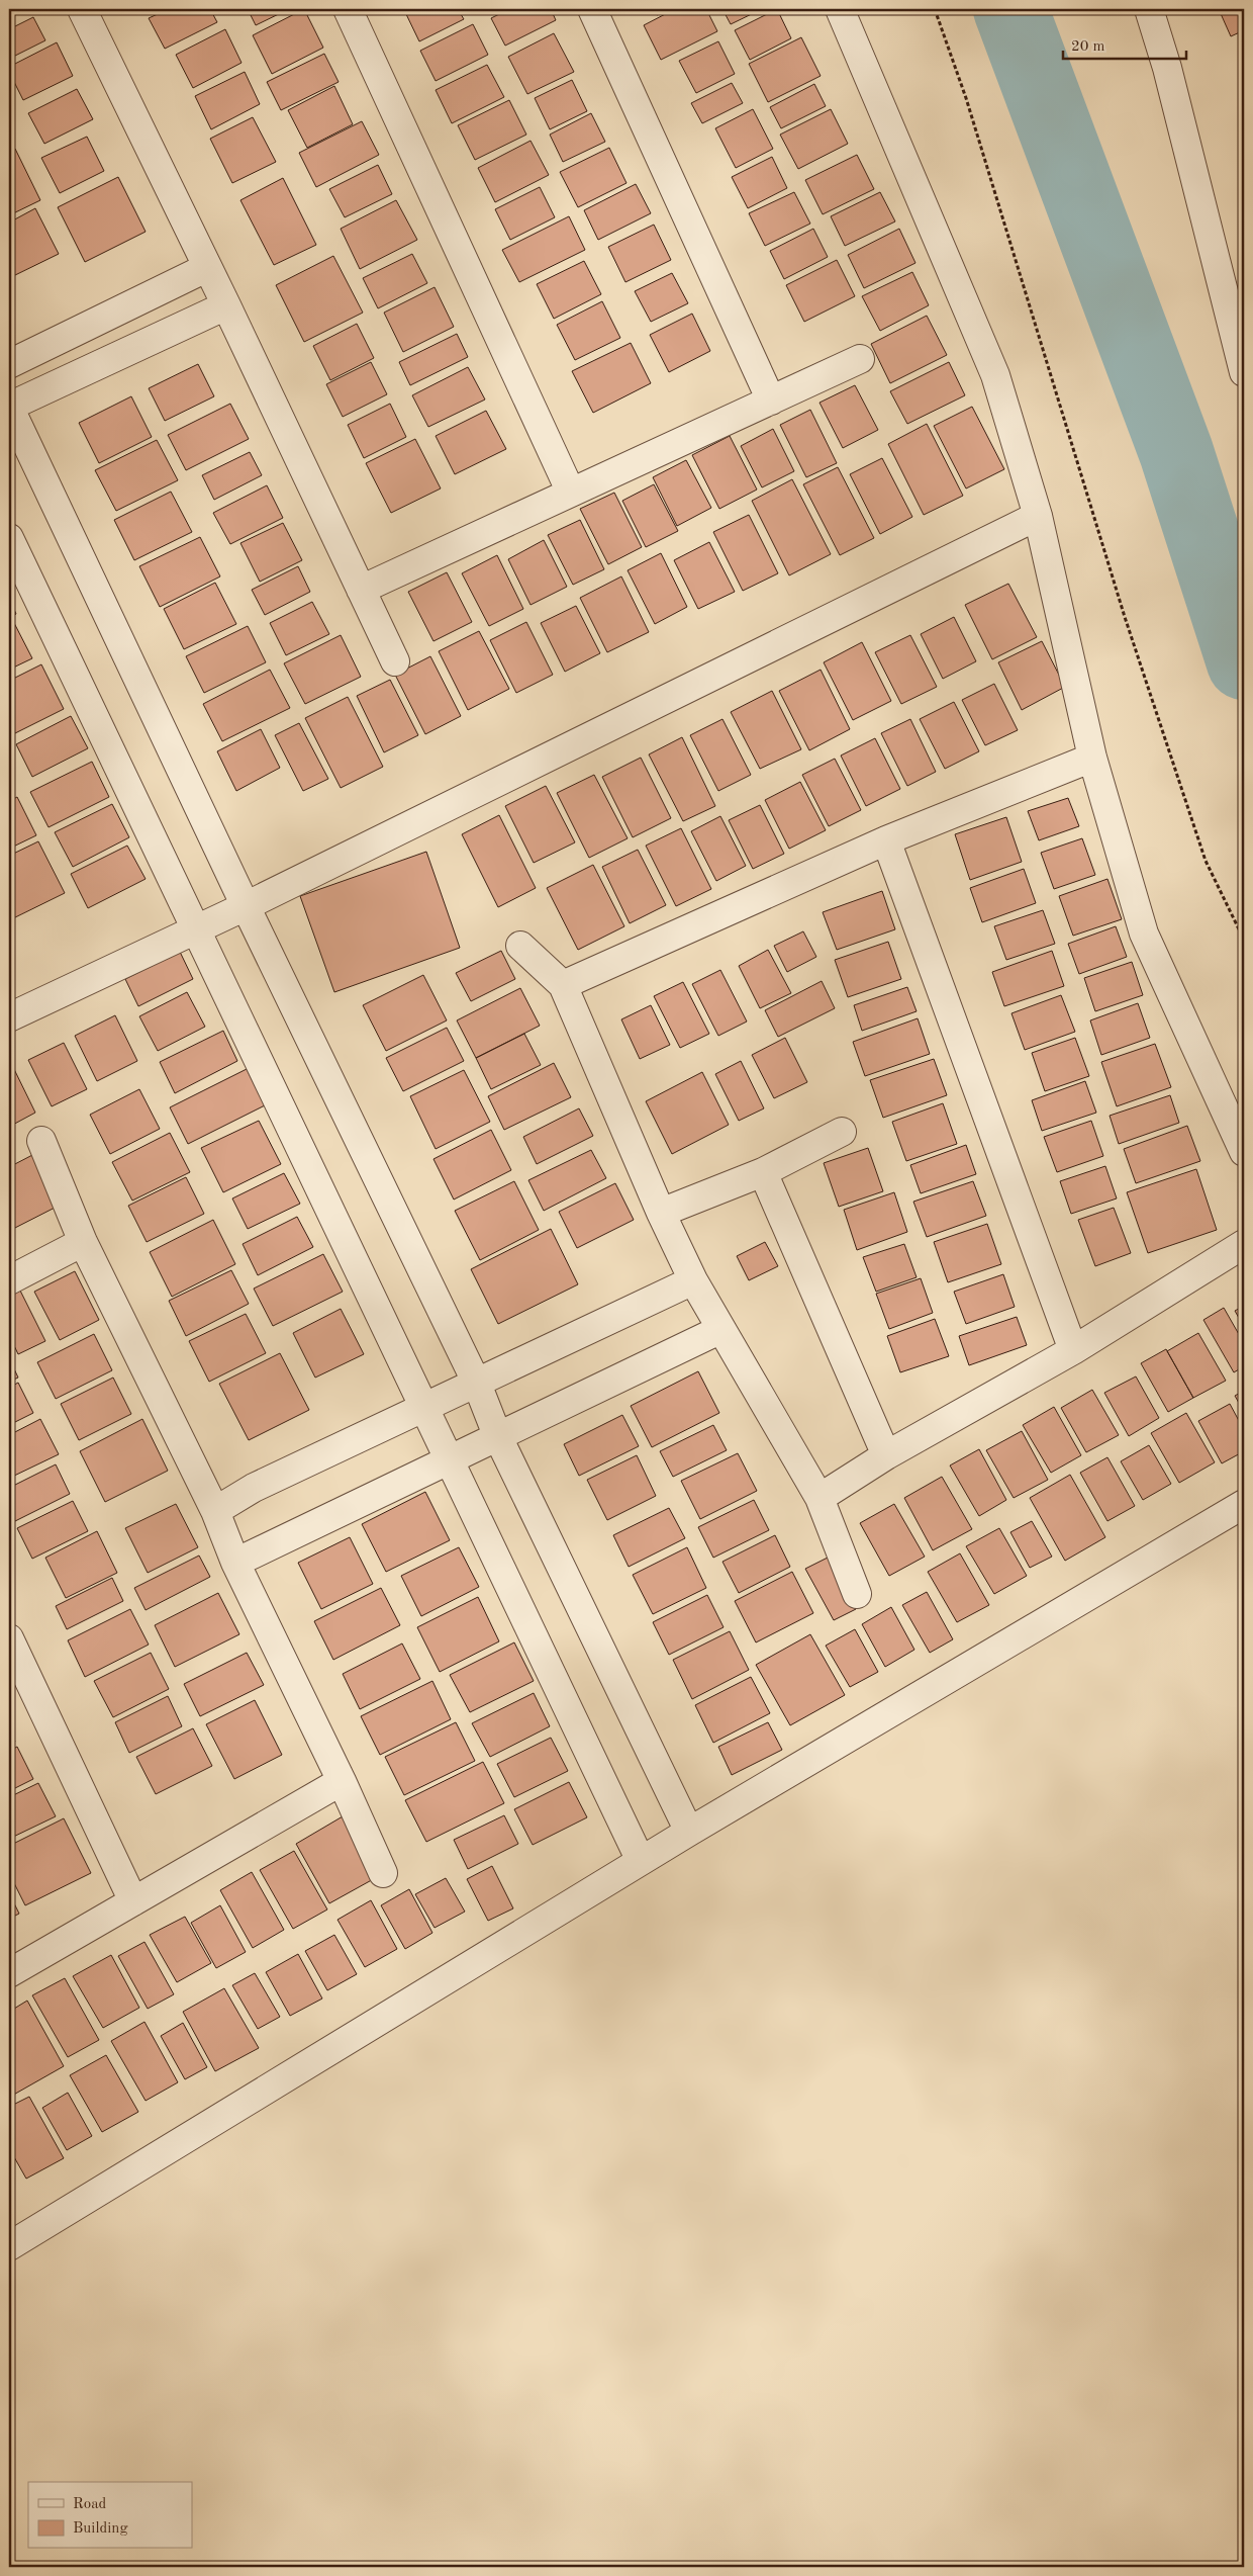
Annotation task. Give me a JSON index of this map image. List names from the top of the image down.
{
  "legend": ["Road", "Building"],
  "scale_bar": "20 m"
}
